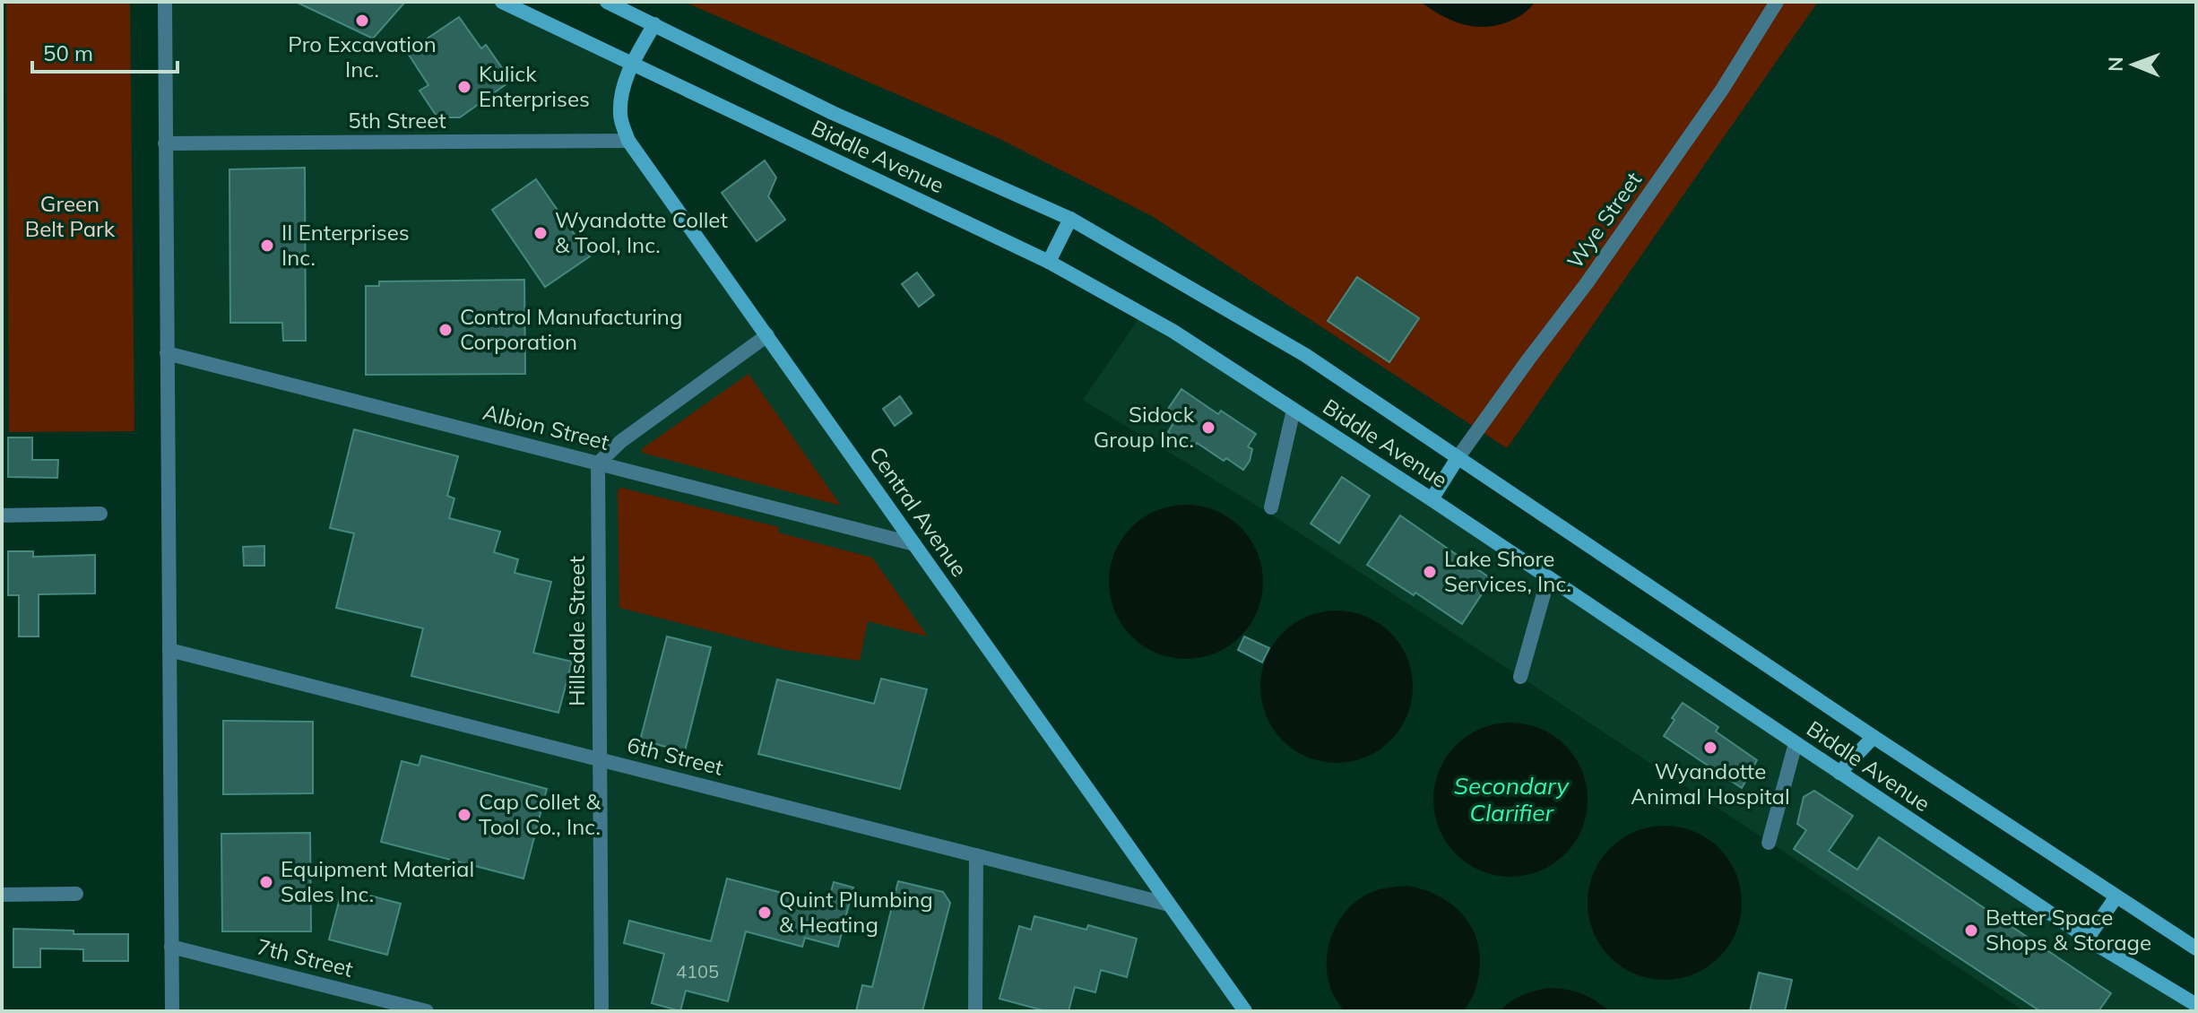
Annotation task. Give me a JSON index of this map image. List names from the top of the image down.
{
  "streets": {
    "main road": ["Biddle Avenue", "Central Avenue"],
    "street": [
      "5th Street",
      "Wye Street",
      "Albion Street",
      "Hillsdale Street",
      "6th Street",
      "7th Street"
    ]
  },
  "crossings": [
    ["5th Street", "Central Avenue"],
    ["Biddle Avenue", "Wye Street"],
    ["Biddle Avenue", "Central Avenue"],
    ["Albion Street", "Central Avenue"],
    ["Albion Street", "Hillsdale Street"],
    ["Central Avenue", "6th Street"],
    ["Hillsdale Street", "6th Street"]
  ],
  "water": ["Secondary Clarifier"],
  "parks": ["Green Belt Park"],
  "places": [
    "Pro Excavation Inc.",
    "Kulick Enterprises",
    "Wyandotte Collet & Tool, Inc.",
    "II Enterprises Inc.",
    "Control Manufacturing Corporation",
    "Sidock Group Inc.",
    "Lake Shore Services, Inc.",
    "Wyandotte Animal Hospital",
    "Cap Collet & Tool Co., Inc.",
    "Equipment Material Sales Inc.",
    "Quint Plumbing & Heating",
    "Better Space Shops & Storage"
  ],
  "house_numbers": ["4105"],
  "scale_bar": "50 m",
  "north": "left"
}
